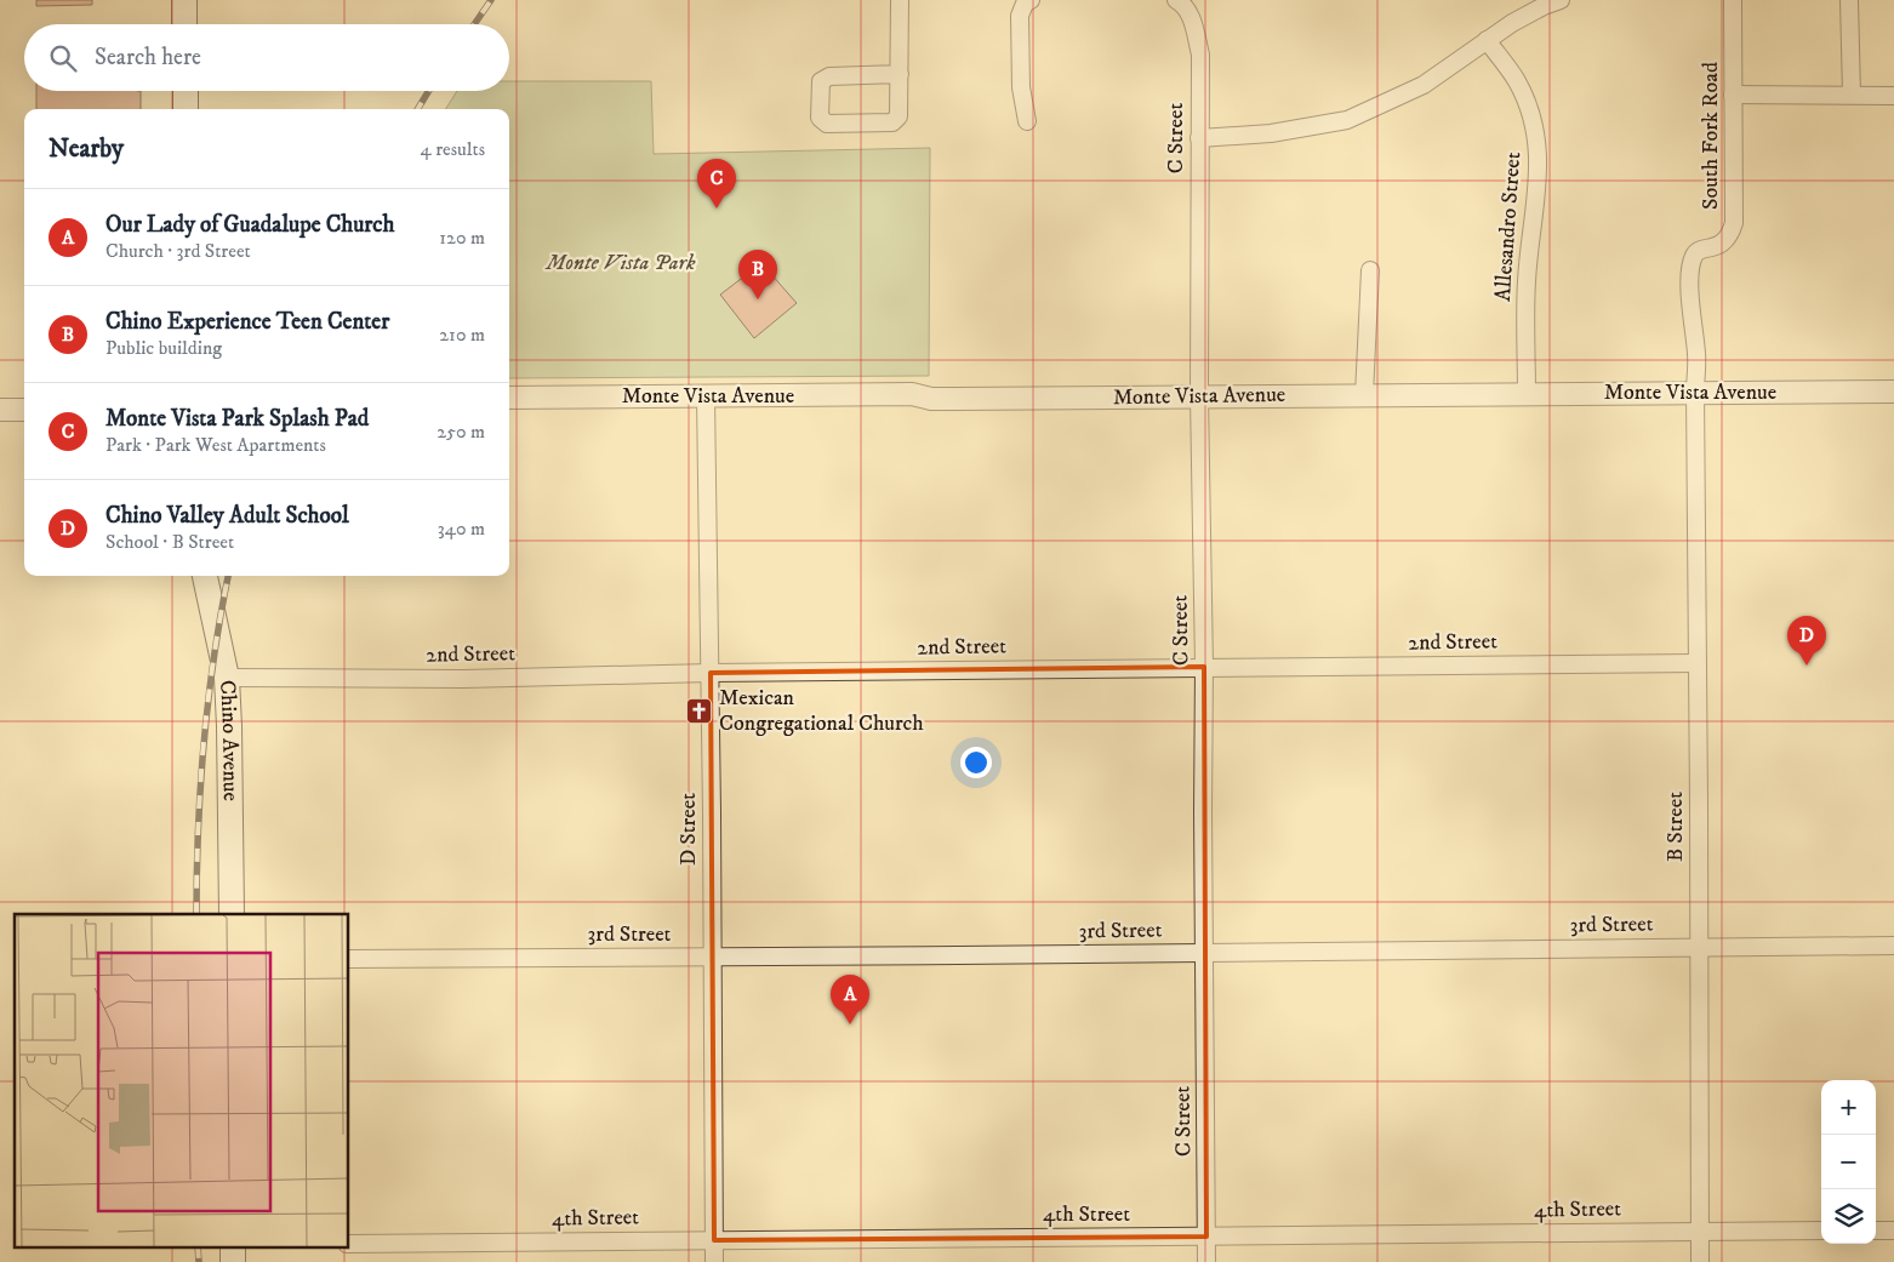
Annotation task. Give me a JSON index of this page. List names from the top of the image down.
{
  "streets": {
    "main road": ["Chino Avenue"],
    "street": [
      "South Fork Road",
      "C Street",
      "Allesandro Street",
      "Monte Vista Avenue",
      "2nd Street",
      "B Street",
      "D Street",
      "3rd Street",
      "4th Street"
    ]
  },
  "crossings": [
    ["South Fork Road", "Monte Vista Avenue"],
    ["South Fork Road", "B Street"],
    ["C Street", "Monte Vista Avenue"],
    ["C Street", "2nd Street"],
    ["C Street", "3rd Street"],
    ["C Street", "4th Street"],
    ["Allesandro Street", "Monte Vista Avenue"],
    ["Monte Vista Avenue", "B Street"],
    ["Monte Vista Avenue", "D Street"],
    ["2nd Street", "Chino Avenue"],
    ["2nd Street", "B Street"],
    ["2nd Street", "D Street"],
    ["B Street", "3rd Street"],
    ["B Street", "4th Street"],
    ["D Street", "3rd Street"],
    ["D Street", "4th Street"]
  ],
  "parks": ["Monte Vista Park"],
  "places": {
    "church": ["Mexican Congregational Church"]
  },
  "page": {
    "search": "Search here",
    "heading": ["Nearby", "4 results"],
    "pins": [
      "C",
      "B",
      "D",
      "A"
    ],
    "list": [
      {
        "mark": "A",
        "name": "Our Lady of Guadalupe Church",
        "note": "Church · 3rd Street",
        "value": "120 m"
      },
      {
        "mark": "B",
        "name": "Chino Experience Teen Center",
        "note": "Public building",
        "value": "210 m"
      },
      {
        "mark": "C",
        "name": "Monte Vista Park Splash Pad",
        "note": "Park · Park West Apartments",
        "value": "250 m"
      },
      {
        "mark": "D",
        "name": "Chino Valley Adult School",
        "note": "School · B Street",
        "value": "340 m"
      }
    ],
    "map_buttons": ["+", "−"]
  }
}
